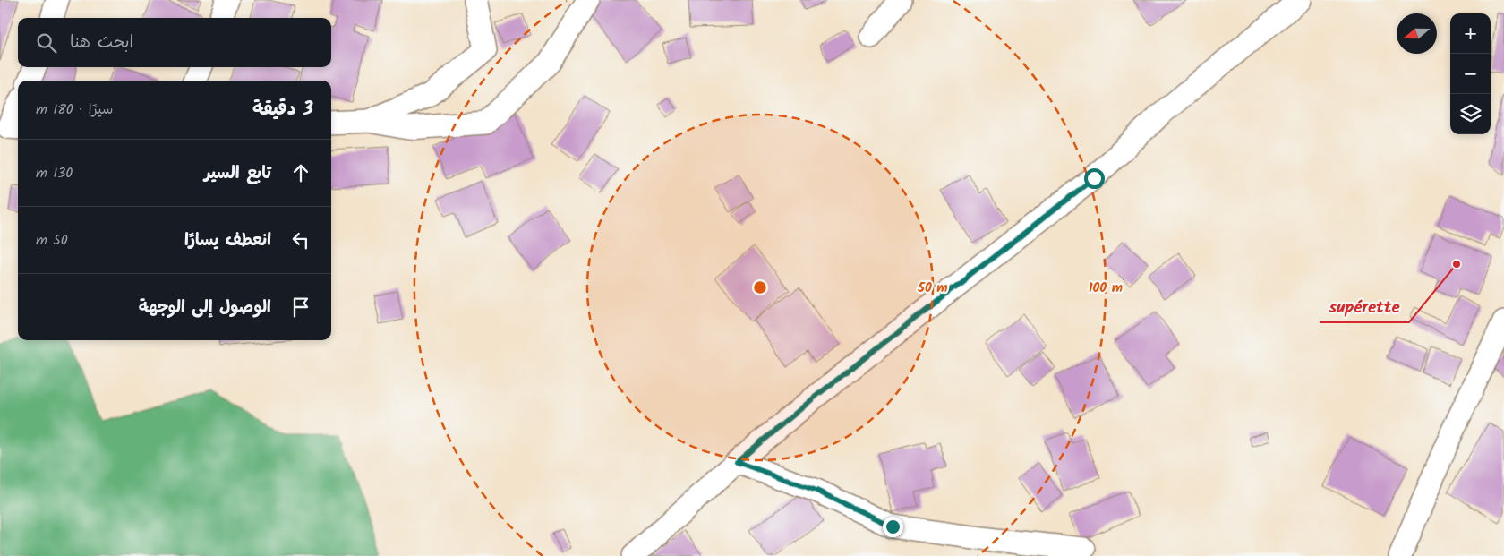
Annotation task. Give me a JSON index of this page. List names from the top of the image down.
{
  "places": ["supérette"],
  "north": "left",
  "page": {
    "map_buttons": ["+", "−"],
    "search": "ابحث هنا",
    "heading": ["3 دقيقة", "سيرًا · 180 m"],
    "list": [
      ["تابع السير", "130 m"],
      ["انعطف يسارًا", "50 m"],
      "الوصول إلى الوجهة"
    ]
  },
  "rings": ["50 m", "100 m"]
}
